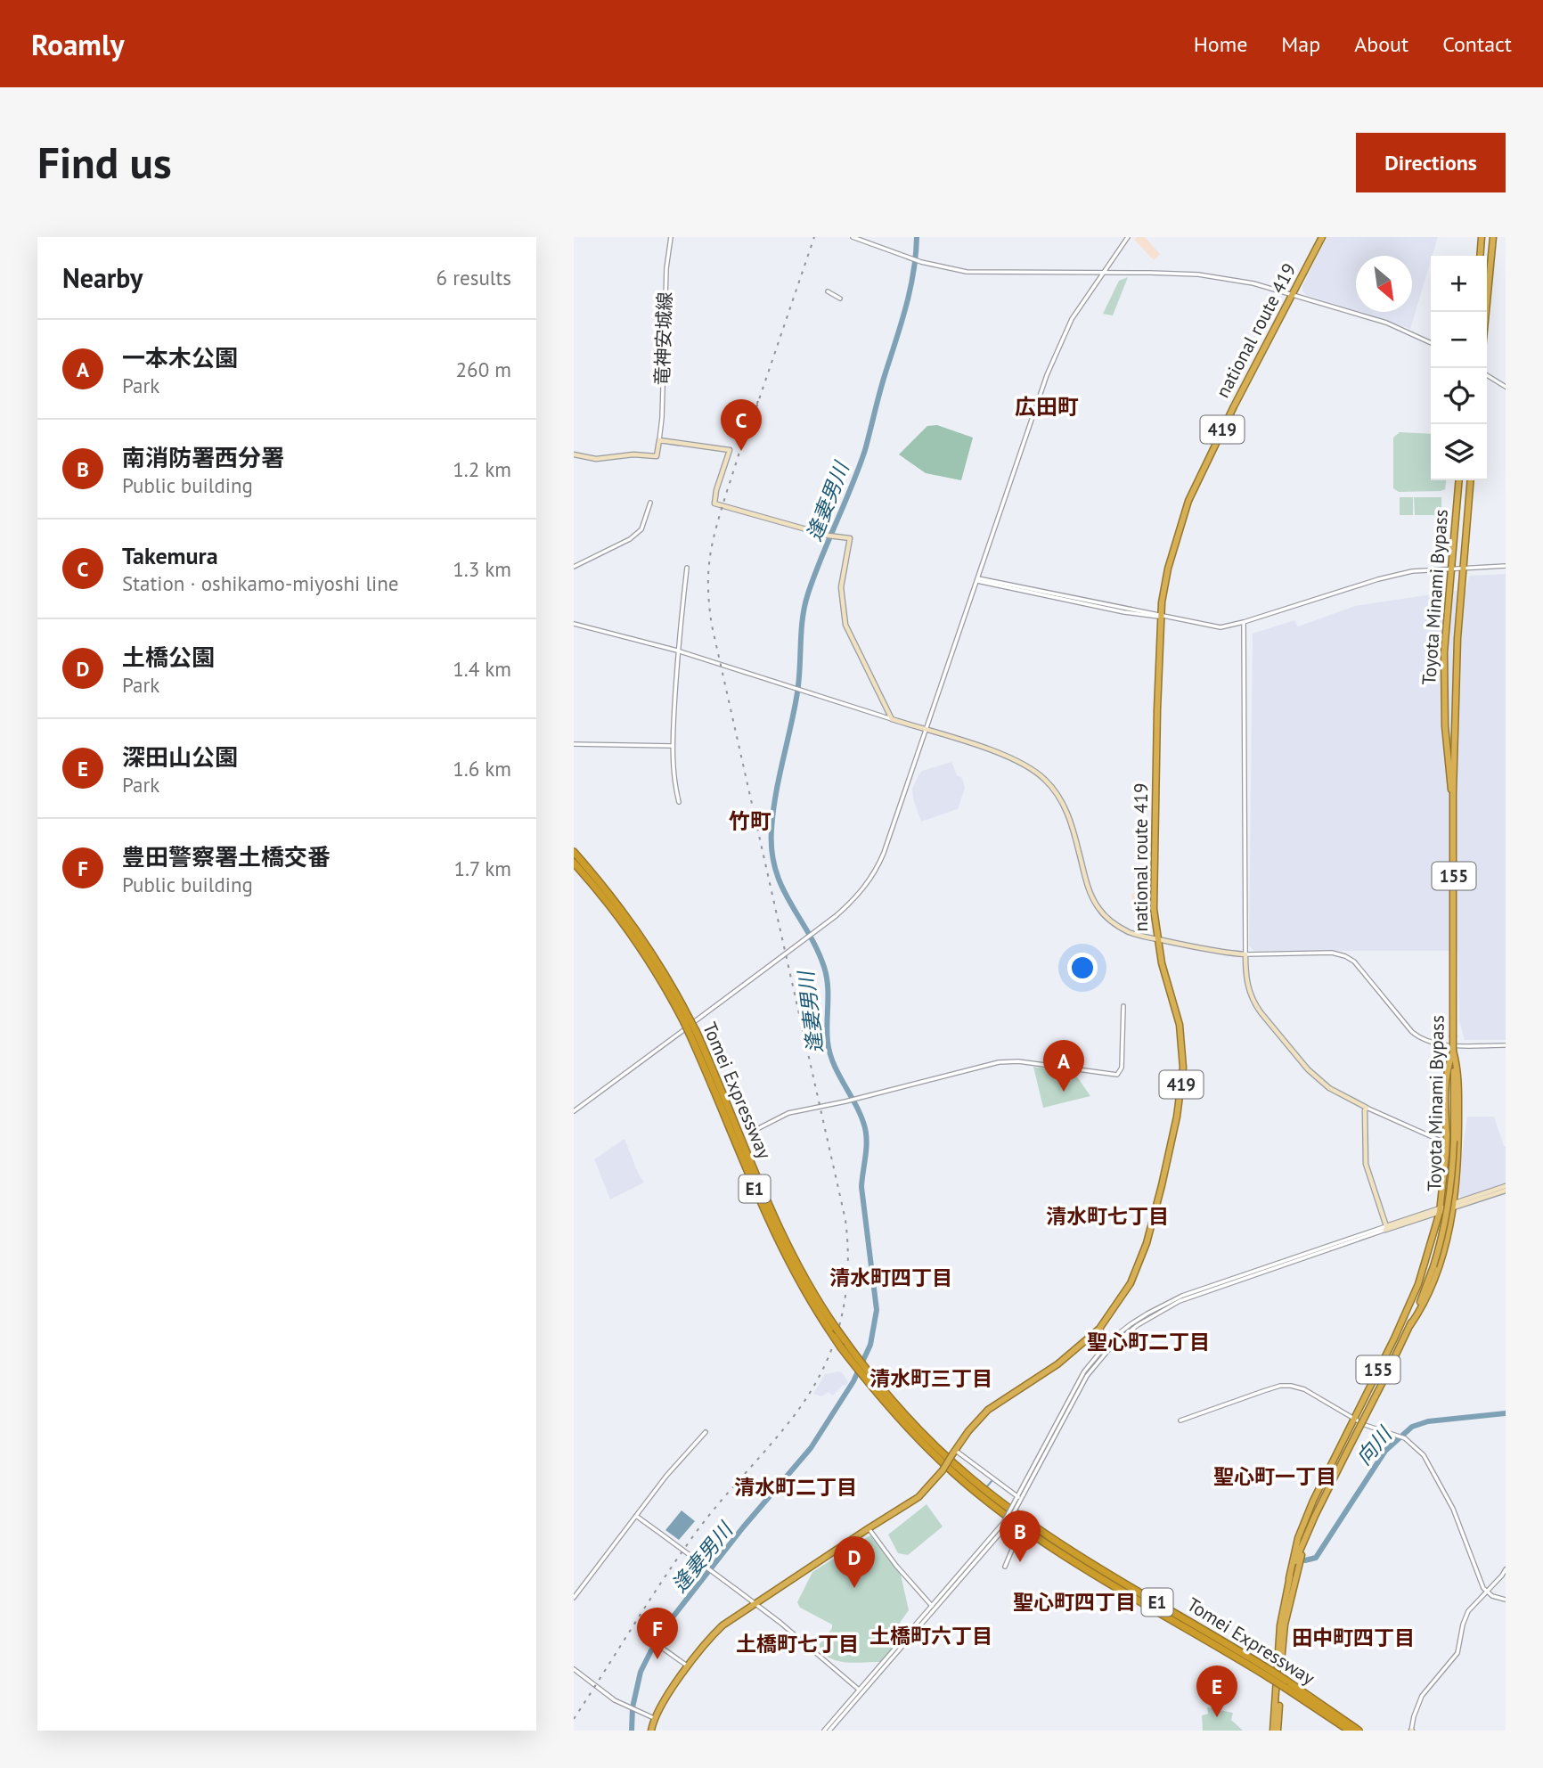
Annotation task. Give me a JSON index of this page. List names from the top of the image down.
{
  "streets": {
    "highway": [
      "national route 419",
      "419",
      "Toyota Minami Bypass",
      "155",
      "Tomei Expressway",
      "E1"
    ],
    "street": ["竜神安城線"]
  },
  "crossings": [
    ["national route 419", "419"],
    ["Toyota Minami Bypass", "155"]
  ],
  "districts": [
    "広田町",
    "竹町",
    "清水町七丁目",
    "清水町四丁目",
    "聖心町二丁目",
    "清水町三丁目",
    "聖心町一丁目",
    "清水町二丁目",
    "聖心町四丁目",
    "土橋町六丁目",
    "田中町四丁目",
    "土橋町七丁目"
  ],
  "water": ["逢妻男川", "向川"],
  "north": "bottom right",
  "page": {
    "header": "Roamly",
    "nav": [
      "Home",
      "Map",
      "About",
      "Contact"
    ],
    "buttons": "Directions",
    "title": "Find us",
    "heading": ["Nearby", "6 results"],
    "map_buttons": ["+", "−"],
    "list": [
      {
        "mark": "A",
        "name": "一本木公園",
        "note": "Park",
        "value": "260 m"
      },
      {
        "mark": "B",
        "name": "南消防署西分署",
        "note": "Public building",
        "value": "1.2 km"
      },
      {
        "mark": "C",
        "name": "Takemura",
        "note": "Station · oshikamo-miyoshi line",
        "value": "1.3 km"
      },
      {
        "mark": "D",
        "name": "土橋公園",
        "note": "Park",
        "value": "1.4 km"
      },
      {
        "mark": "E",
        "name": "深田山公園",
        "note": "Park",
        "value": "1.6 km"
      },
      {
        "mark": "F",
        "name": "豊田警察署土橋交番",
        "note": "Public building",
        "value": "1.7 km"
      }
    ],
    "pins": [
      "C",
      "A",
      "B",
      "D",
      "F",
      "E"
    ]
  }
}
